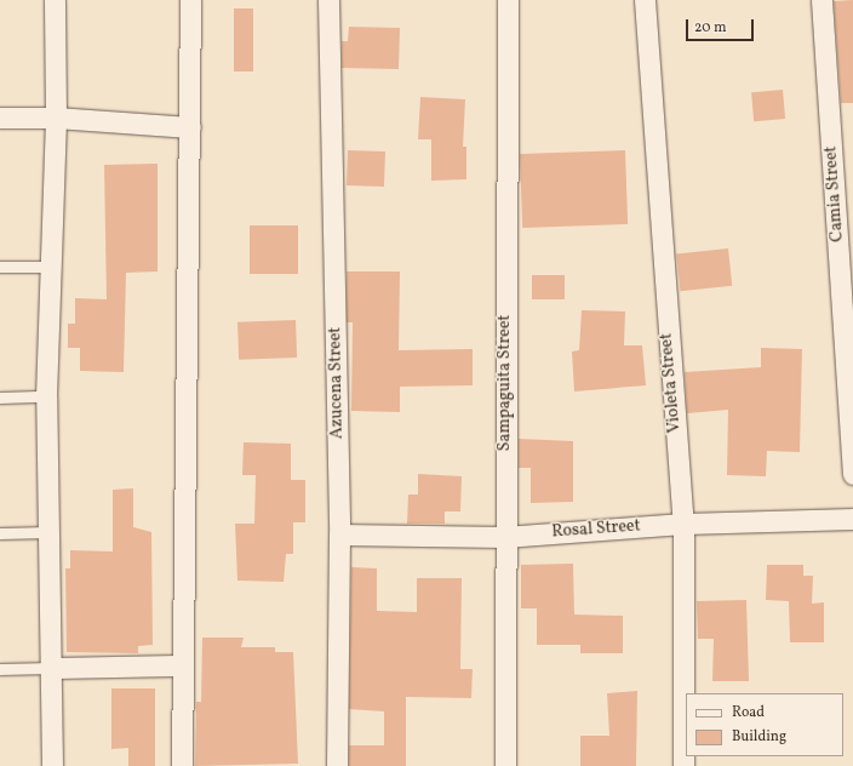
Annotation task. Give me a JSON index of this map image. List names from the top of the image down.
{
  "streets": {
    "street": [
      "Camia Street",
      "Azucena Street",
      "Sampaguita Street",
      "Violeta Street",
      "Rosal Street"
    ]
  },
  "crossings": [
    ["Azucena Street", "Rosal Street"],
    ["Sampaguita Street", "Rosal Street"],
    ["Violeta Street", "Rosal Street"]
  ],
  "legend": ["Road", "Building"],
  "scale_bar": "20 m"
}
